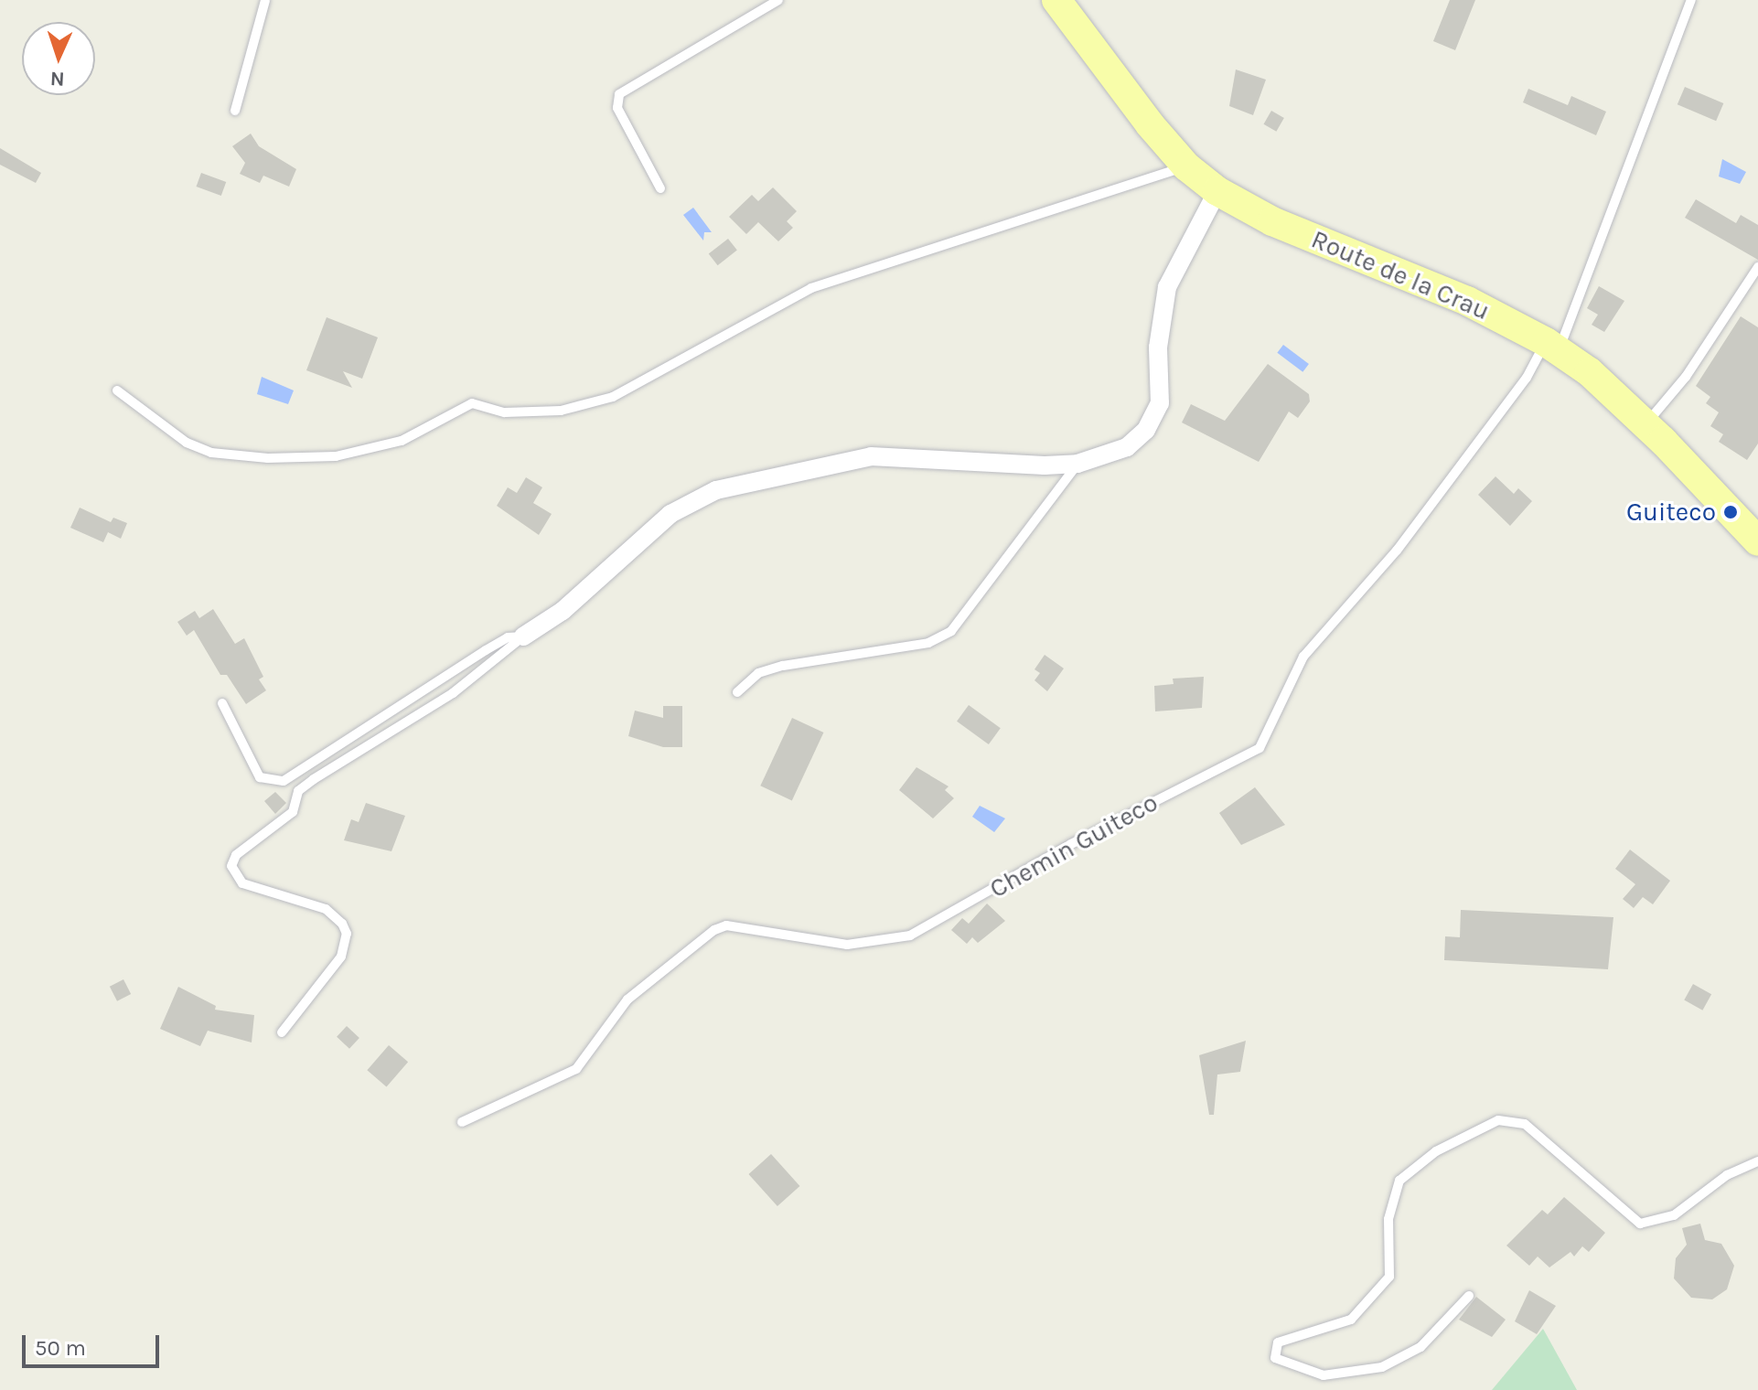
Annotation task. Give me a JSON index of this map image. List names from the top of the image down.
{
  "streets": {
    "main road": ["Route de la Crau"],
    "lane": ["Chemin Guiteco"]
  },
  "crossings": [
    ["Route de la Crau", "Chemin Guiteco"]
  ],
  "places": ["Guiteco"],
  "scale_bar": "50 m",
  "north": "bottom"
}
